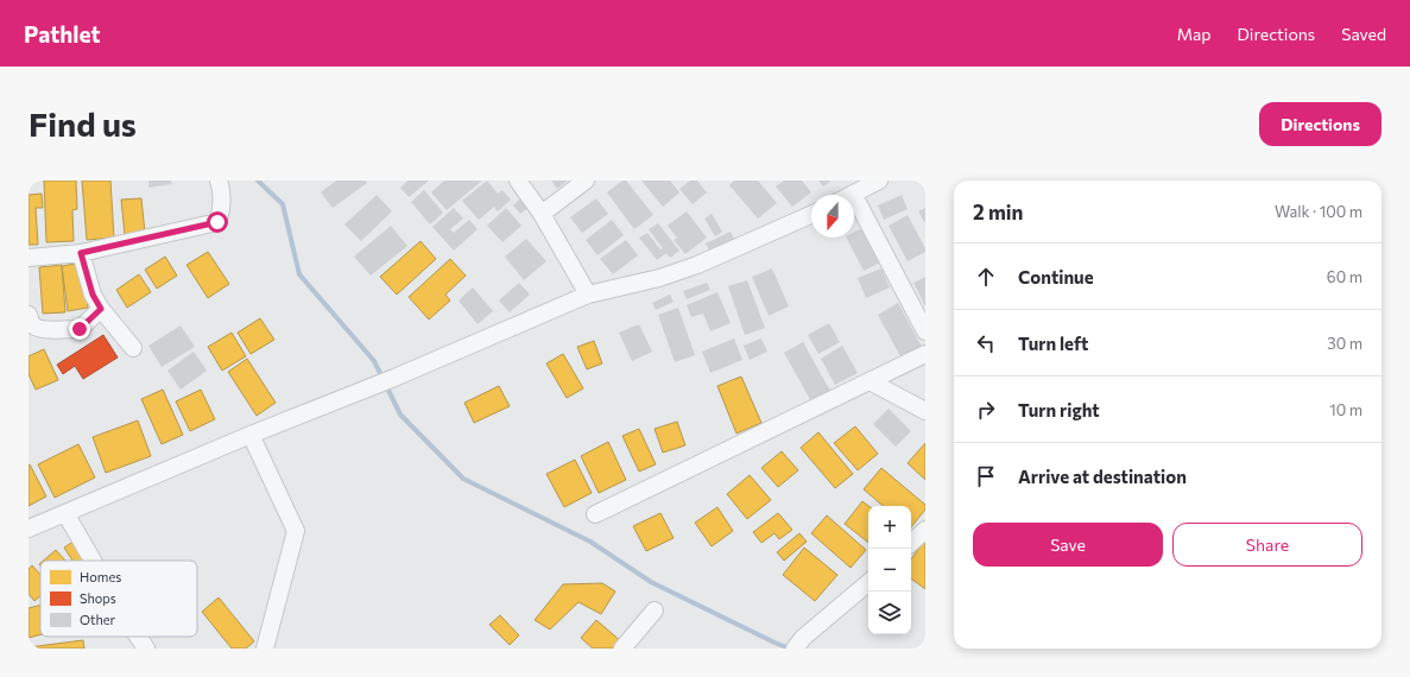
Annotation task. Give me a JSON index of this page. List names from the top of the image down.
{
  "legend": ["Homes", "Shops", "Other"],
  "north": "bottom",
  "page": {
    "header": "Pathlet",
    "nav": ["Map", "Directions", "Saved"],
    "buttons": [
      "Directions",
      ["Save", "Share"]
    ],
    "title": "Find us",
    "heading": ["2 min", "Walk · 100 m"],
    "list": [
      ["Continue", "60 m"],
      ["Turn left", "30 m"],
      ["Turn right", "10 m"],
      "Arrive at destination"
    ],
    "map_buttons": ["+", "−"]
  }
}
